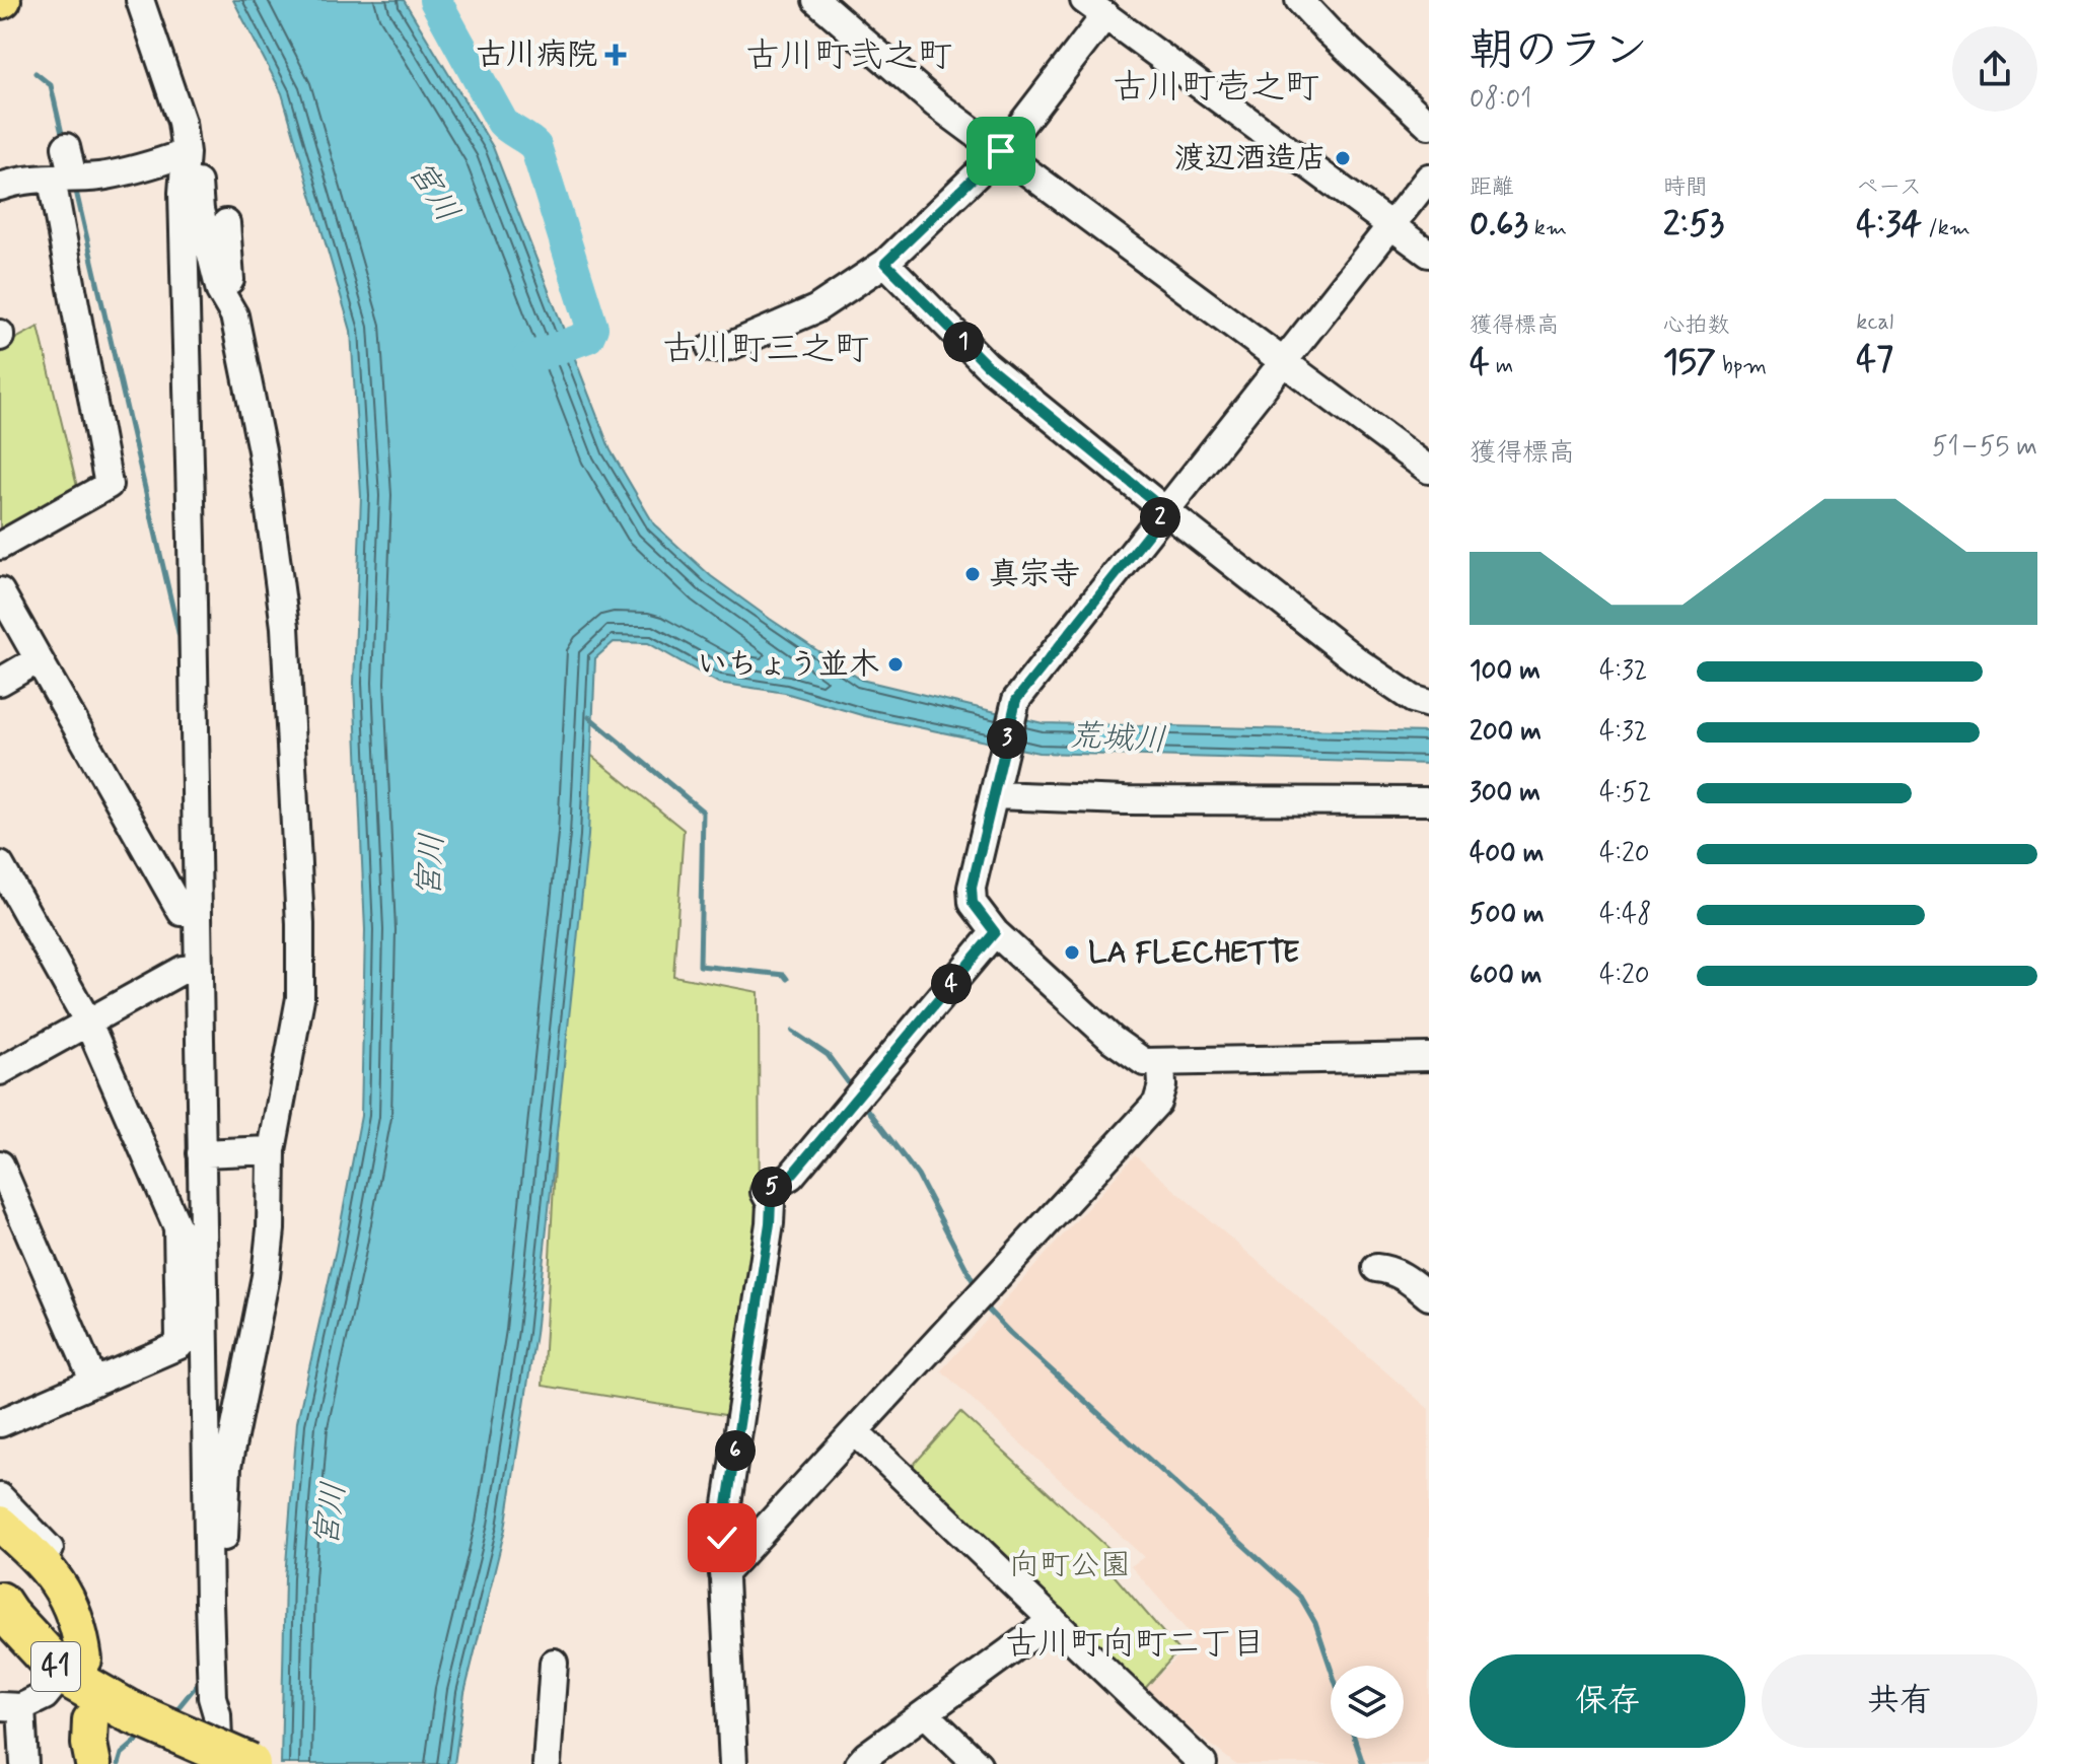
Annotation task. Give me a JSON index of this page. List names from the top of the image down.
{
  "streets": {
    "highway": ["41"]
  },
  "districts": [
    "古川町弐之町",
    "古川町壱之町",
    "古川町三之町",
    "古川町向町二丁目"
  ],
  "water": ["宮川", "荒城川"],
  "parks": ["向町公園"],
  "places": {
    "health": ["古川病院"],
    "other": [
      "渡辺酒造店",
      "真宗寺",
      "いちょう並木",
      "LA FLECHETTE"
    ]
  },
  "page": {
    "heading": ["朝のラン", "08:01"],
    "stats": [
      ["距離", "0.63 km"],
      ["時間", "2:53"],
      ["ペース", "4:34 /km"],
      ["獲得標高", "4 m"],
      ["心拍数", "157 bpm"],
      ["kcal", "47"]
    ],
    "pins": [
      "1",
      "2",
      "3",
      "4",
      "5",
      "6"
    ],
    "chart": ["獲得標高", "51–55 m"],
    "list": [
      {
        "name": "100 m",
        "note": "4:32"
      },
      {
        "name": "200 m",
        "note": "4:32"
      },
      {
        "name": "300 m",
        "note": "4:52"
      },
      {
        "name": "400 m",
        "note": "4:20"
      },
      {
        "name": "500 m",
        "note": "4:48"
      },
      {
        "name": "600 m",
        "note": "4:20"
      }
    ],
    "buttons": ["保存", "共有"]
  }
}
